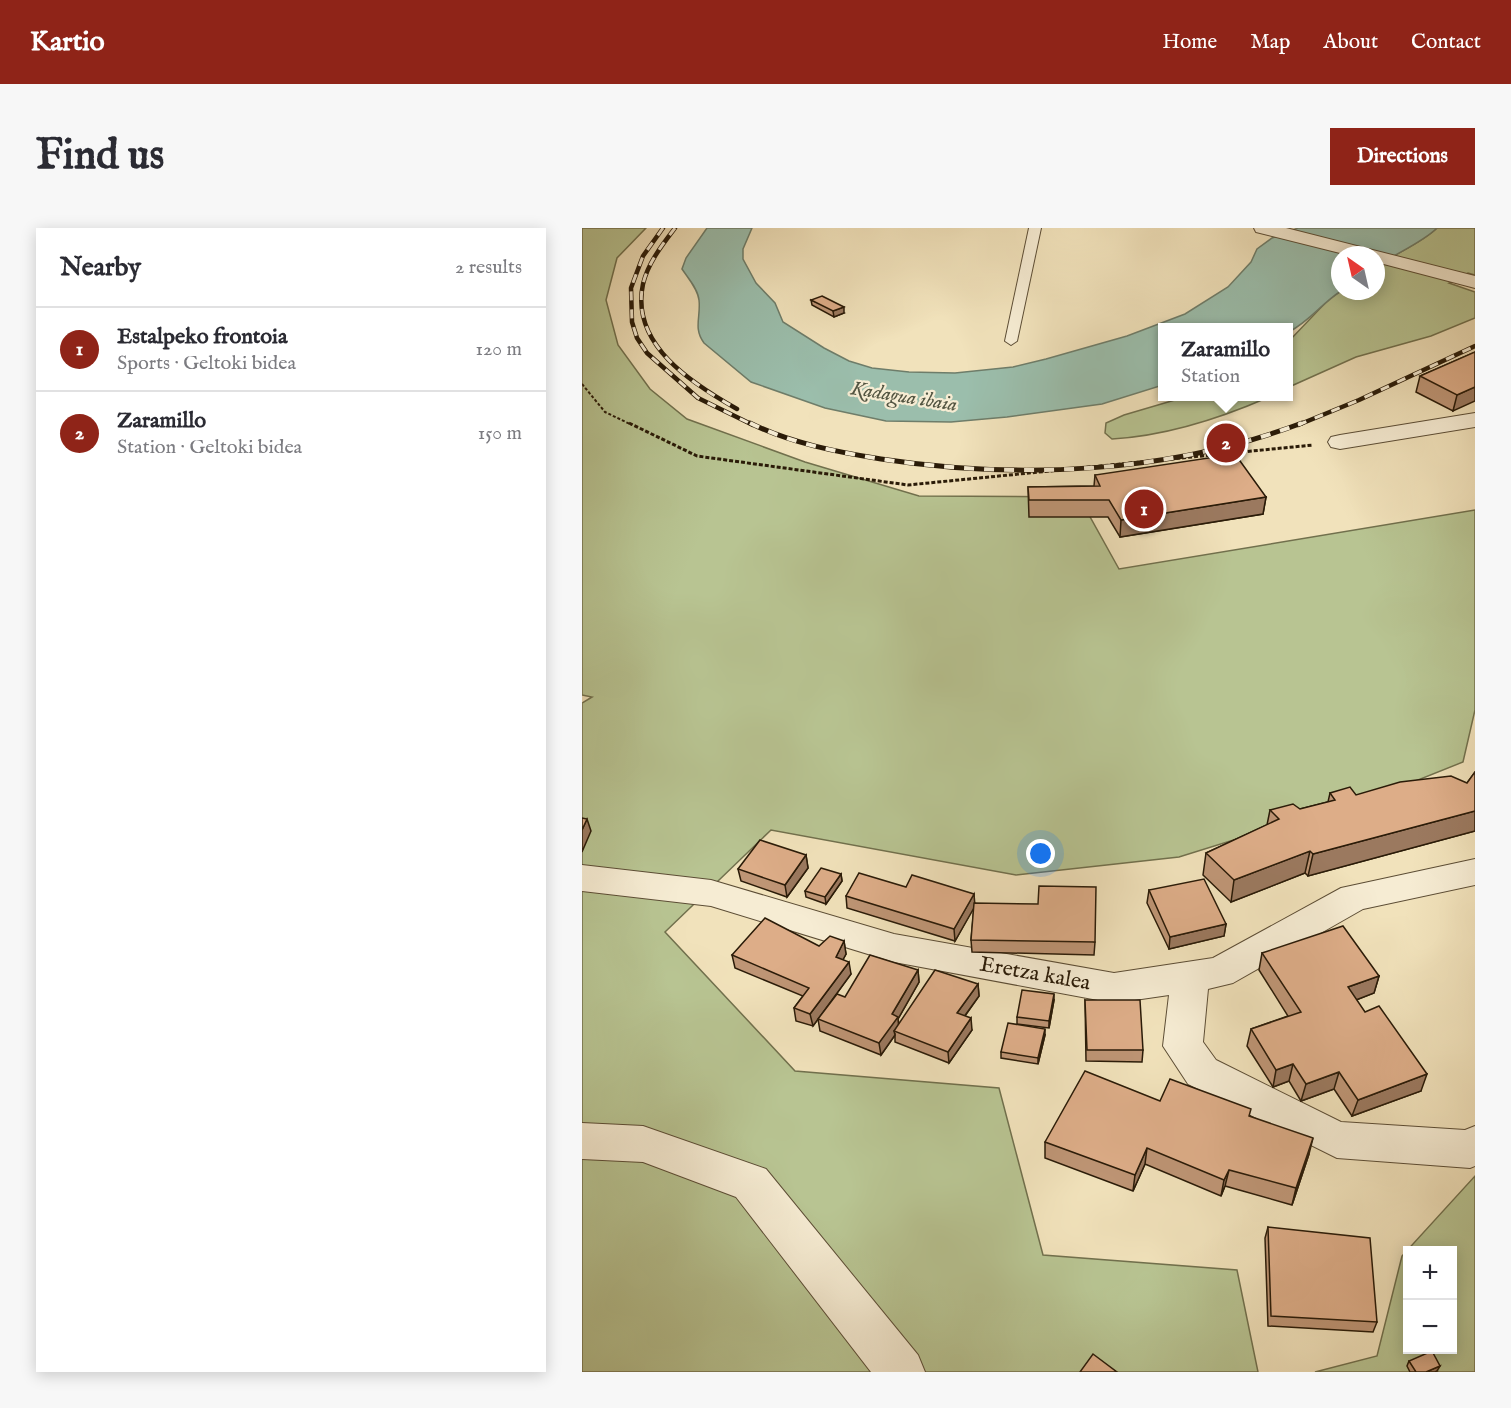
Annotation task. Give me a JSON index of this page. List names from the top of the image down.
{
  "streets": {
    "street": ["Eretza kalea"]
  },
  "water": ["Kadagua ibaia"],
  "north": "top left",
  "page": {
    "header": "Kartio",
    "nav": [
      "Home",
      "Map",
      "About",
      "Contact"
    ],
    "buttons": "Directions",
    "title": "Find us",
    "heading": ["Nearby", "2 results"],
    "list": [
      {
        "mark": "1",
        "name": "Estalpeko frontoia",
        "note": "Sports · Geltoki bidea",
        "value": "120 m"
      },
      {
        "mark": "2",
        "name": "Zaramillo",
        "note": "Station · Geltoki bidea",
        "value": "150 m"
      }
    ],
    "popup": ["Zaramillo", "Station"],
    "pins": ["2", "1"],
    "map_buttons": ["+", "−"]
  }
}
